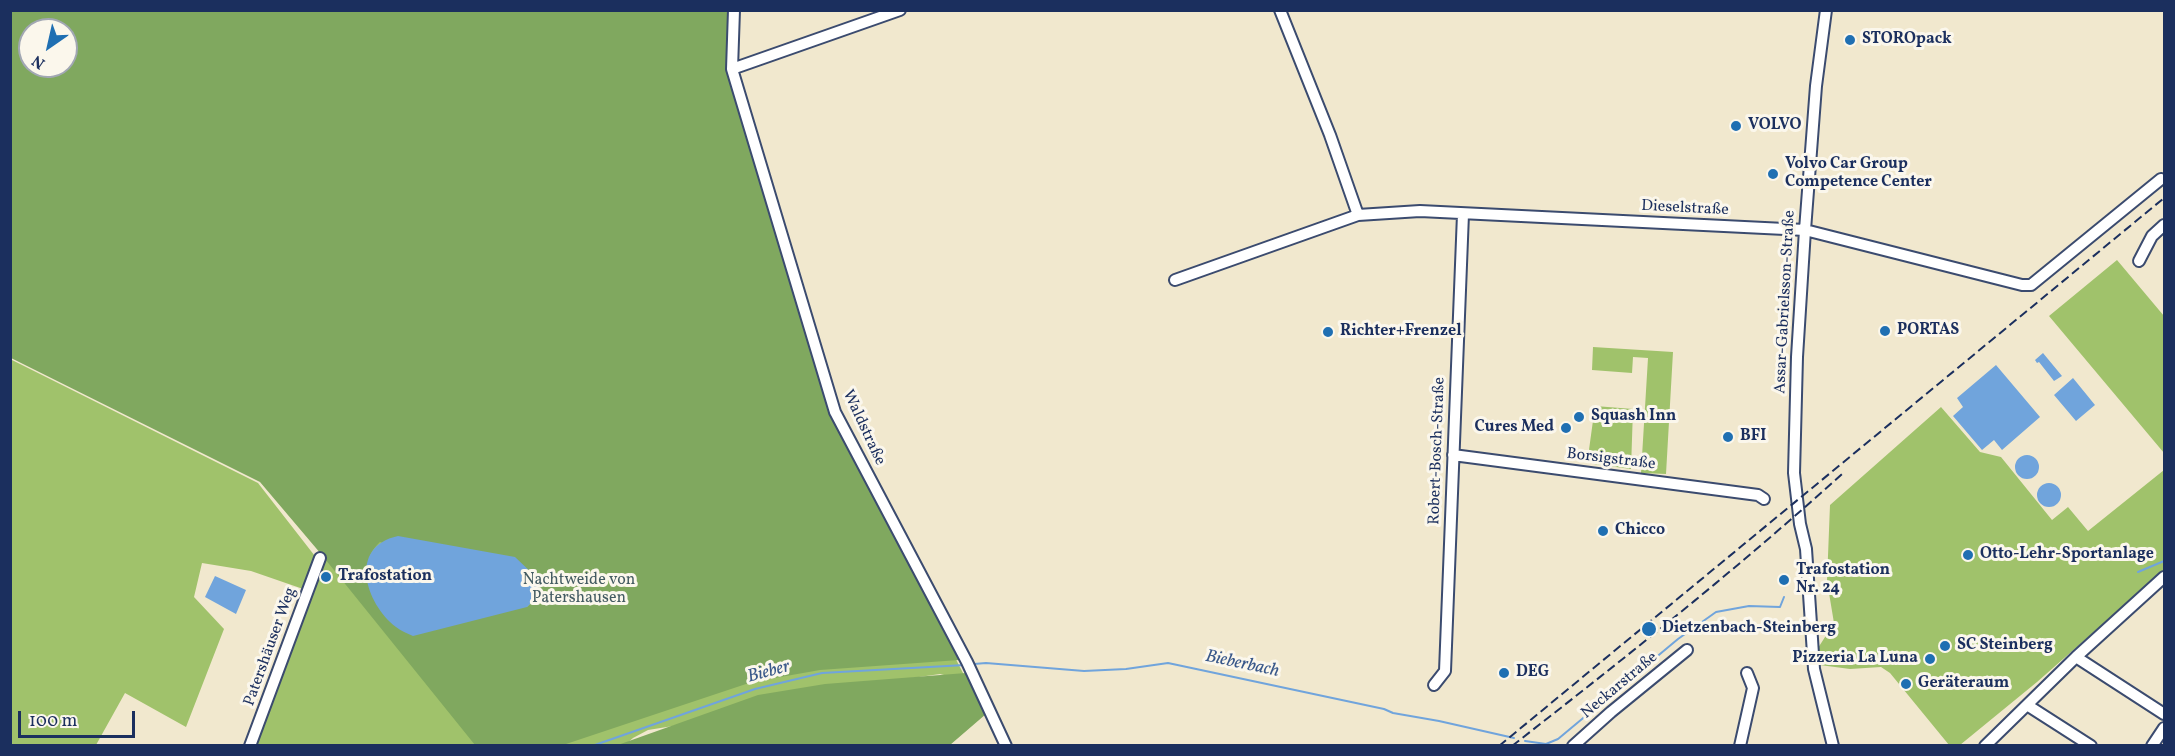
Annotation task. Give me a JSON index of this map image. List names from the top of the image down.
{
  "streets": {
    "street": [
      "Dieselstraße",
      "Assar-Gabrielsson-Straße",
      "Waldstraße",
      "Robert-Bosch-Straße",
      "Borsigstraße",
      "Patershäuser Weg",
      "Neckarstraße"
    ]
  },
  "crossings": [
    ["Dieselstraße", "Assar-Gabrielsson-Straße"],
    ["Dieselstraße", "Robert-Bosch-Straße"],
    ["Robert-Bosch-Straße", "Borsigstraße"]
  ],
  "water": ["Bieberbach", "Bieber"],
  "parks": ["Nachtweide von Patershausen"],
  "places": [
    "STOROpack",
    "VOLVO",
    "Volvo Car Group Competence Center",
    "PORTAS",
    "Richter+Frenzel",
    "Squash Inn",
    "Cures Med",
    "BFI",
    "Chicco",
    "Otto-Lehr-Sportanlage",
    "Trafostation",
    "Trafostation Nr. 24",
    "Dietzenbach-Steinberg",
    "SC Steinberg",
    "Pizzeria La Luna",
    "DEG",
    "Geräteraum"
  ],
  "scale_bar": "100 m",
  "north": "bottom left"
}
